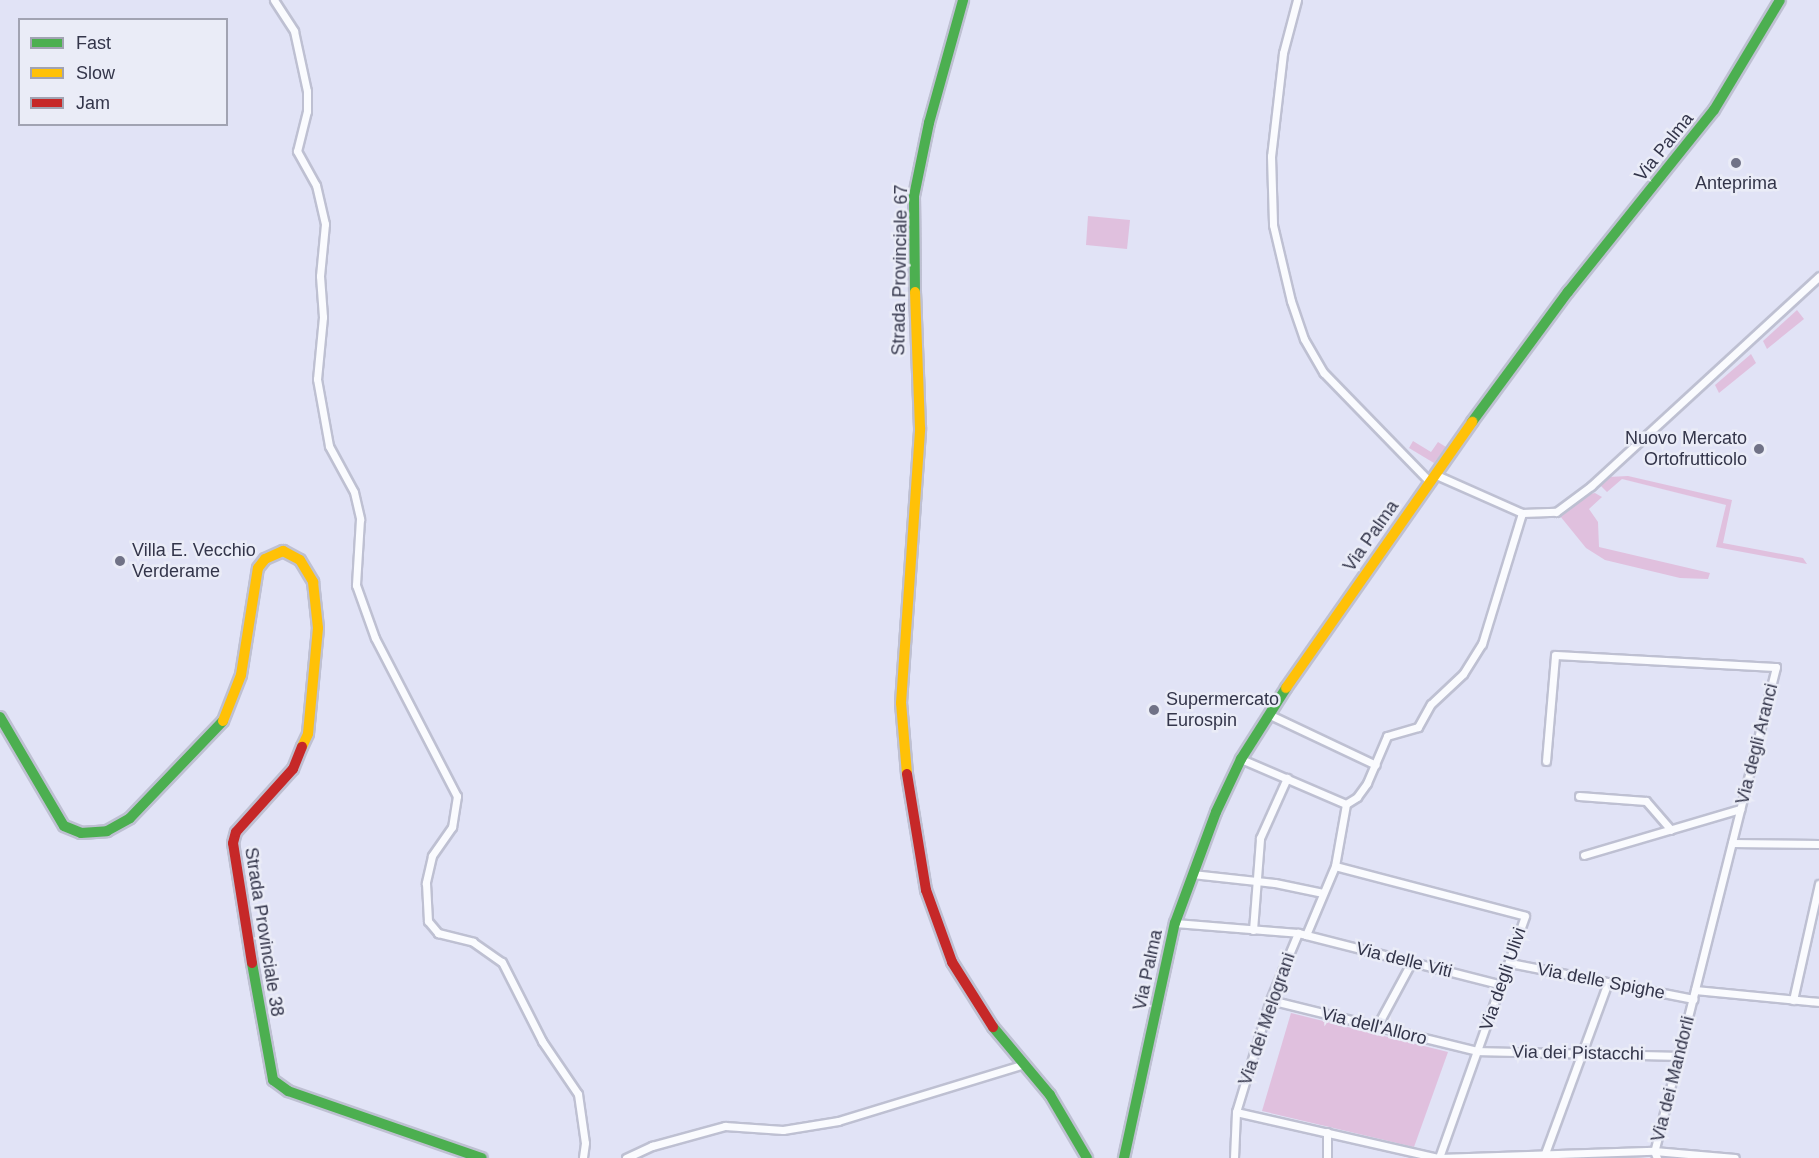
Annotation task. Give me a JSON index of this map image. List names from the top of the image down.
{
  "streets": {
    "street": [
      "Via Palma",
      "Strada Provinciale 67",
      "Via degli Aranci",
      "Strada Provinciale 38",
      "Via delle Viti",
      "Via degli Ulivi",
      "Via delle Spighe",
      "Via dei Melograni",
      "Via dell'Alloro",
      "Via dei Pistacchi",
      "Via dei Mandorli"
    ]
  },
  "crossings": [
    ["Via degli Aranci", "Via delle Spighe"],
    ["Via degli Aranci", "Via dei Mandorli"],
    ["Via delle Viti", "Via degli Ulivi"],
    ["Via delle Viti", "Via dei Melograni"],
    ["Via degli Ulivi", "Via delle Spighe"],
    ["Via degli Ulivi", "Via dei Melograni"],
    ["Via degli Ulivi", "Via dell'Alloro"],
    ["Via degli Ulivi", "Via dei Pistacchi"],
    ["Via delle Spighe", "Via dei Mandorli"],
    ["Via dei Melograni", "Via dell'Alloro"],
    ["Via dell'Alloro", "Via dei Pistacchi"],
    ["Via dei Pistacchi", "Via dei Mandorli"]
  ],
  "places": [
    "Anteprima",
    "Nuovo Mercato Ortofrutticolo",
    "Villa E. Vecchio Verderame",
    "Supermercato Eurospin"
  ],
  "legend": ["Fast", "Slow", "Jam"]
}
